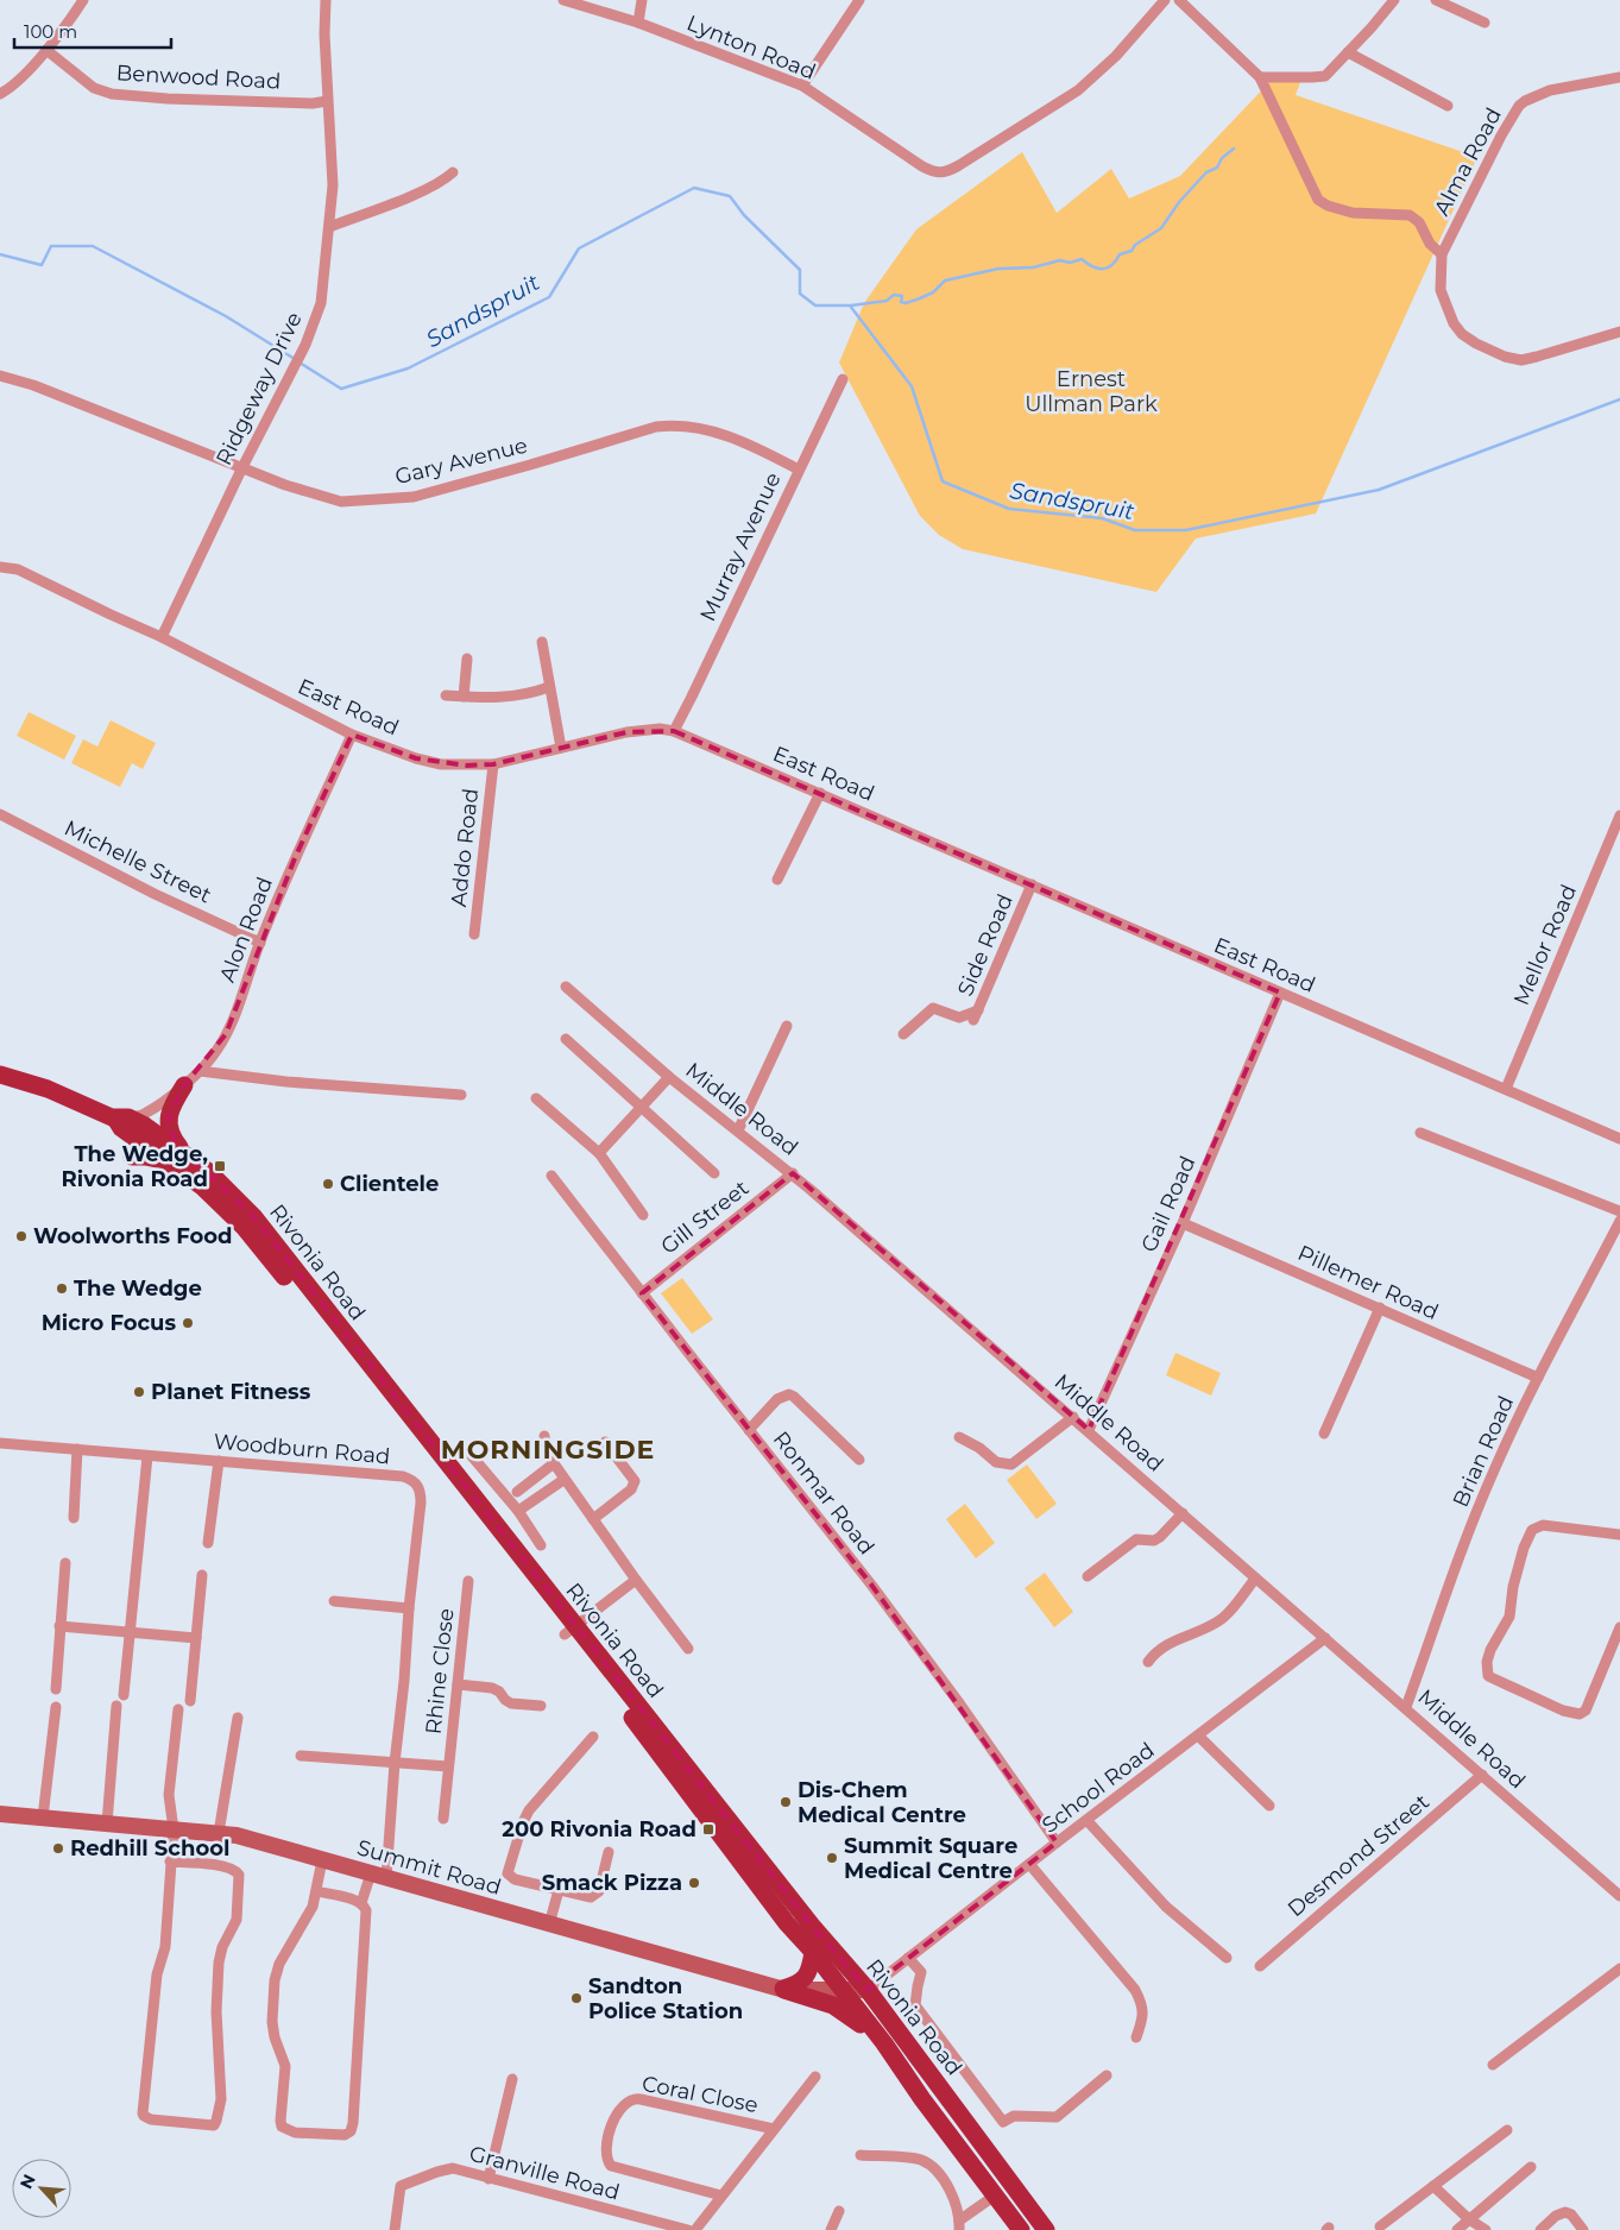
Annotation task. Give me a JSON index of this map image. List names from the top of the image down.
{
  "streets": {
    "main road": ["Rivonia Road", "Summit Road"],
    "street": [
      "Lynton Road",
      "Benwood Road",
      "Alma Road",
      "Ridgeway Drive",
      "Gary Avenue",
      "Murray Avenue",
      "East Road",
      "Addo Road",
      "Michelle Street",
      "Alon Road",
      "Side Road",
      "Mellor Road",
      "Middle Road",
      "Gail Road",
      "Gill Street",
      "Pillemer Road",
      "Woodburn Road",
      "Brian Road",
      "Ronmar Road",
      "Rhine Close",
      "School Road",
      "Desmond Street",
      "Coral Close",
      "Granville Road"
    ]
  },
  "crossings": [
    ["Benwood Road", "Ridgeway Drive"],
    ["Ridgeway Drive", "Gary Avenue"],
    ["Ridgeway Drive", "East Road"],
    ["Gary Avenue", "Murray Avenue"],
    ["Murray Avenue", "East Road"],
    ["East Road", "Addo Road"],
    ["East Road", "Alon Road"],
    ["East Road", "Side Road"],
    ["East Road", "Mellor Road"],
    ["East Road", "Gail Road"],
    ["Michelle Street", "Alon Road"],
    ["Alon Road", "Rivonia Road"],
    ["Middle Road", "Gail Road"],
    ["Middle Road", "Gill Street"],
    ["Middle Road", "Brian Road"],
    ["Middle Road", "School Road"],
    ["Middle Road", "Desmond Street"],
    ["Gail Road", "Pillemer Road"],
    ["Gill Street", "Ronmar Road"],
    ["Rivonia Road", "School Road"],
    ["Rivonia Road", "Summit Road"],
    ["Pillemer Road", "Brian Road"],
    ["Woodburn Road", "Rhine Close"],
    ["Woodburn Road", "Summit Road"],
    ["Ronmar Road", "School Road"],
    ["School Road", "Summit Road"]
  ],
  "districts": ["MORNINGSIDE"],
  "water": ["Sandspruit"],
  "parks": ["Ernest Ullman Park"],
  "places": {
    "transit": ["The Wedge, Rivonia Road", "200 Rivonia Road"],
    "other": [
      "Clientele",
      "Woolworths Food",
      "The Wedge",
      "Micro Focus",
      "Planet Fitness",
      "Dis-Chem Medical Centre",
      "Redhill School",
      "Summit Square Medical Centre",
      "Smack Pizza",
      "Sandton Police Station"
    ]
  },
  "scale_bar": "100 m",
  "north": "top left"
}
